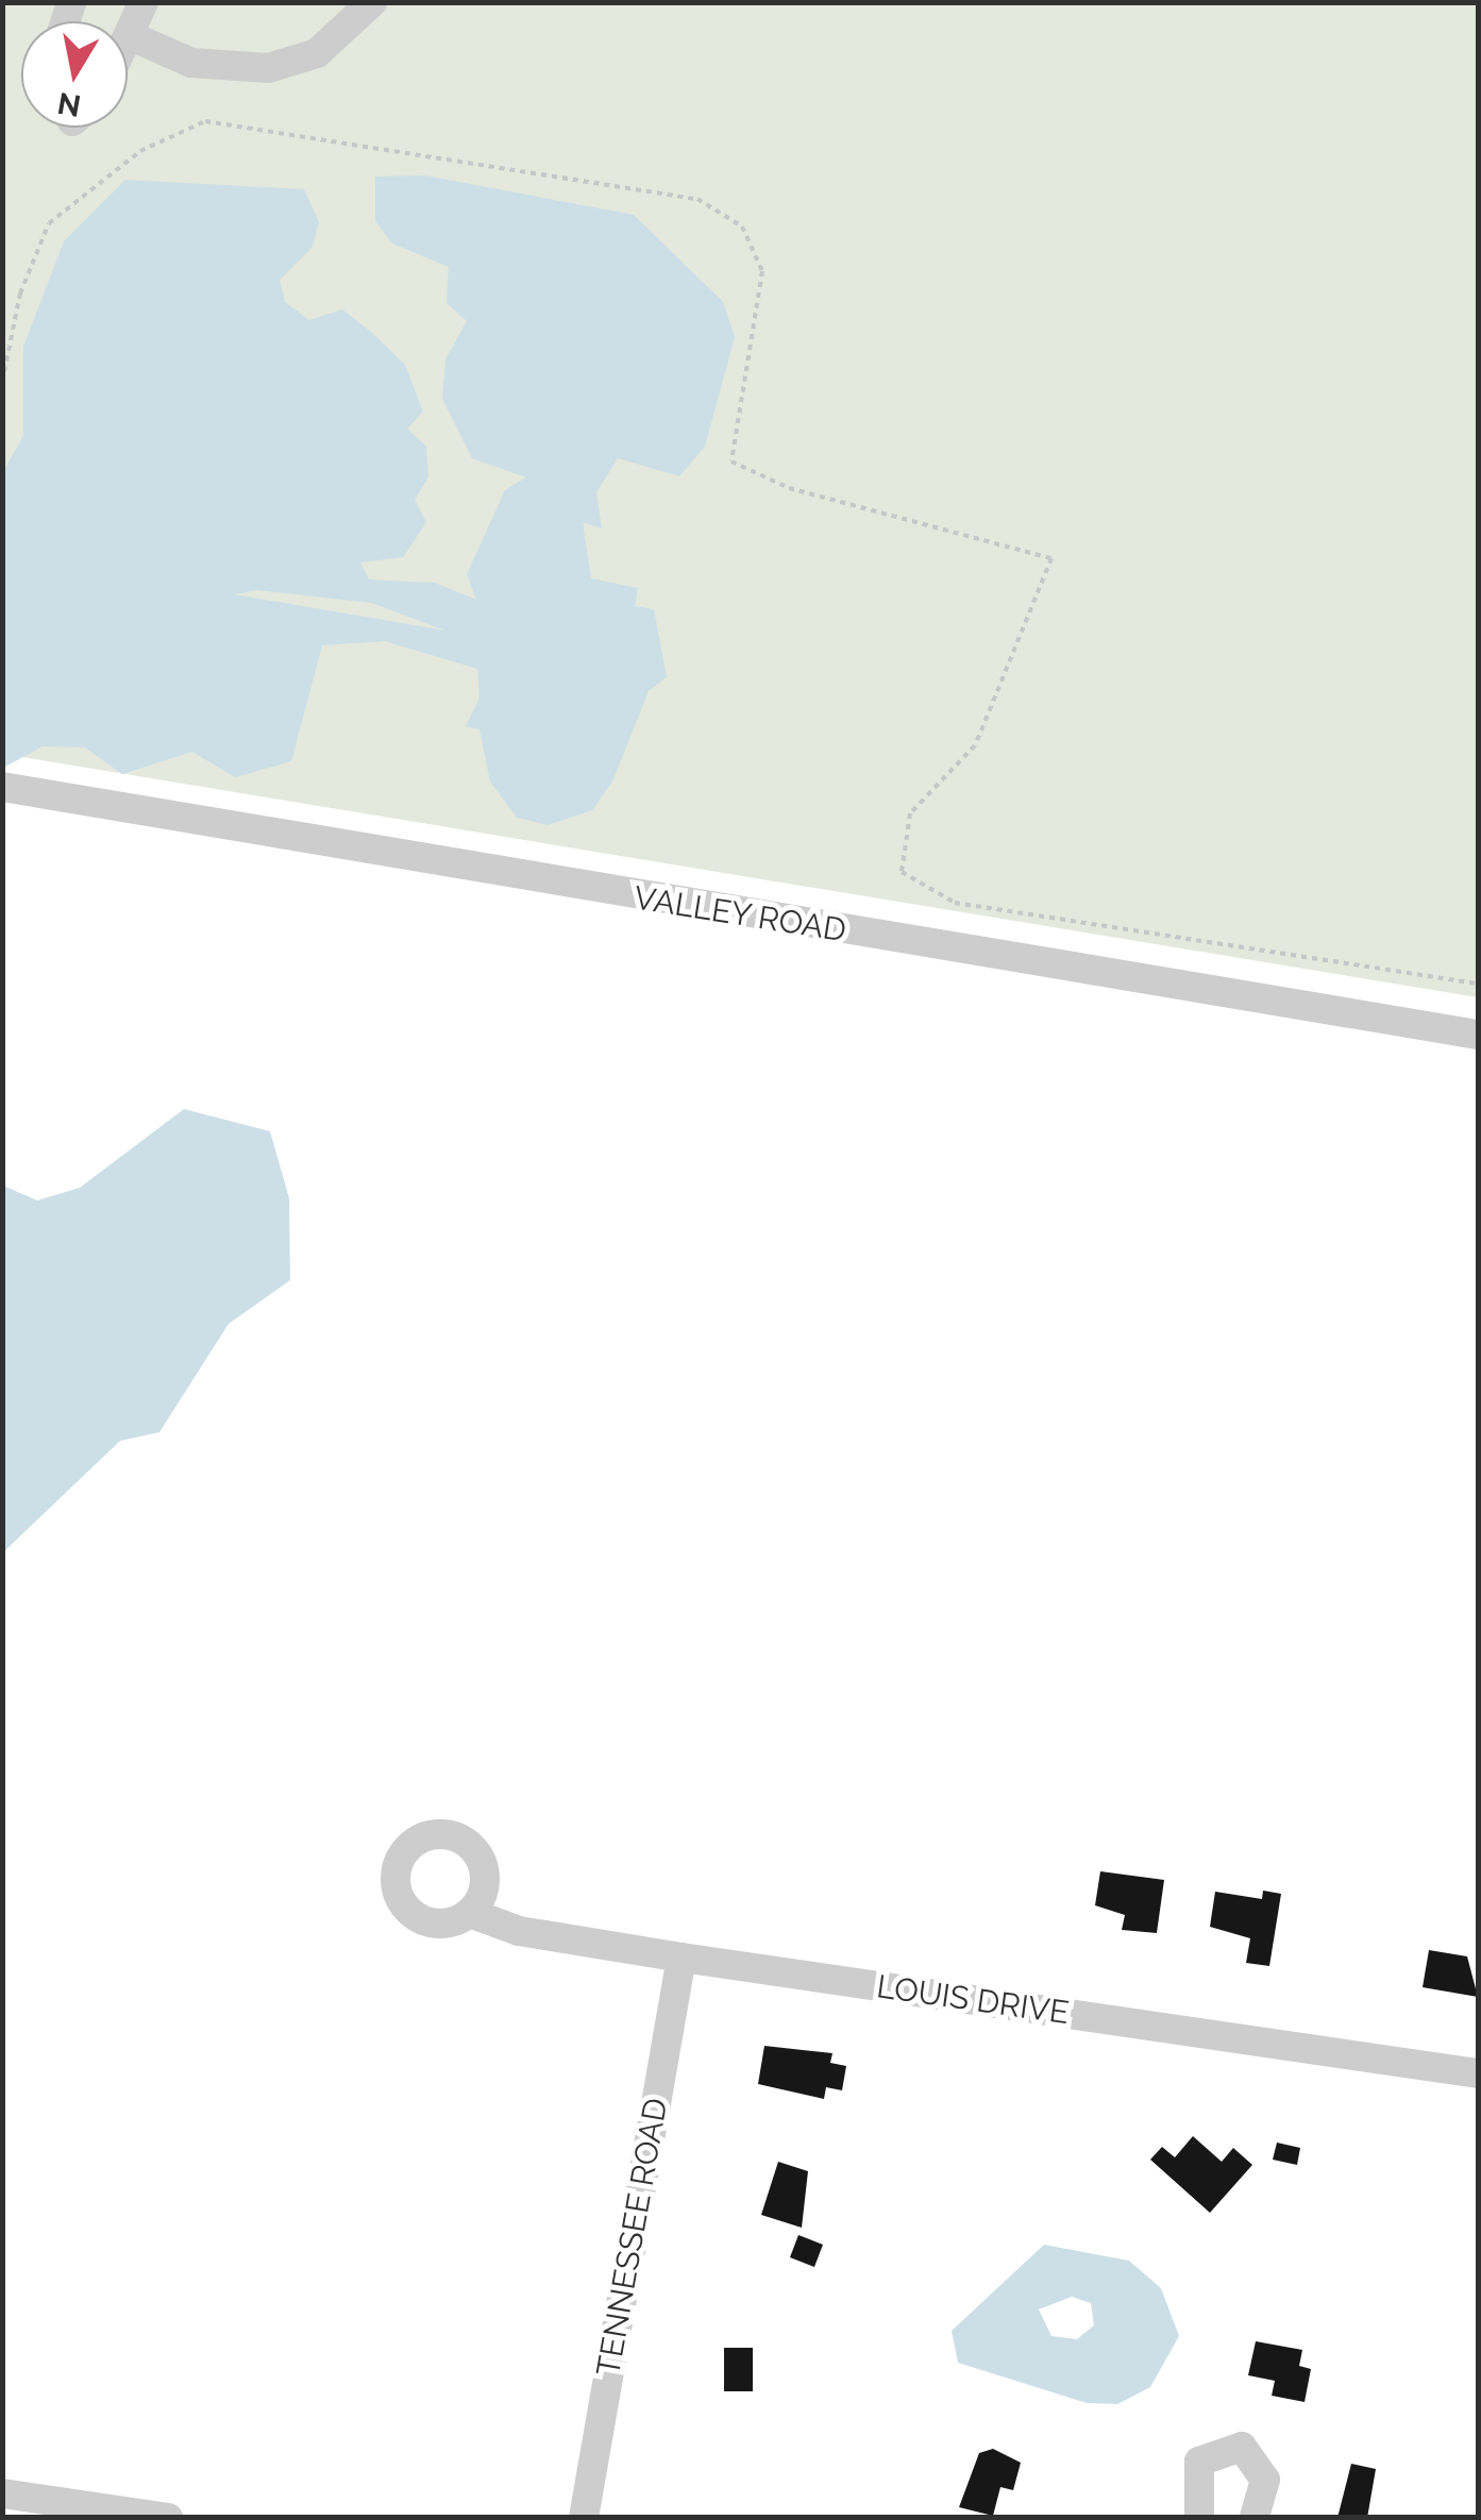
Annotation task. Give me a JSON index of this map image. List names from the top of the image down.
{
  "streets": {
    "street": ["VALLEY ROAD", "LOUIS DRIVE", "TENNESSEE ROAD"]
  },
  "crossings": [
    ["LOUIS DRIVE", "TENNESSEE ROAD"]
  ],
  "north": "bottom"
}
